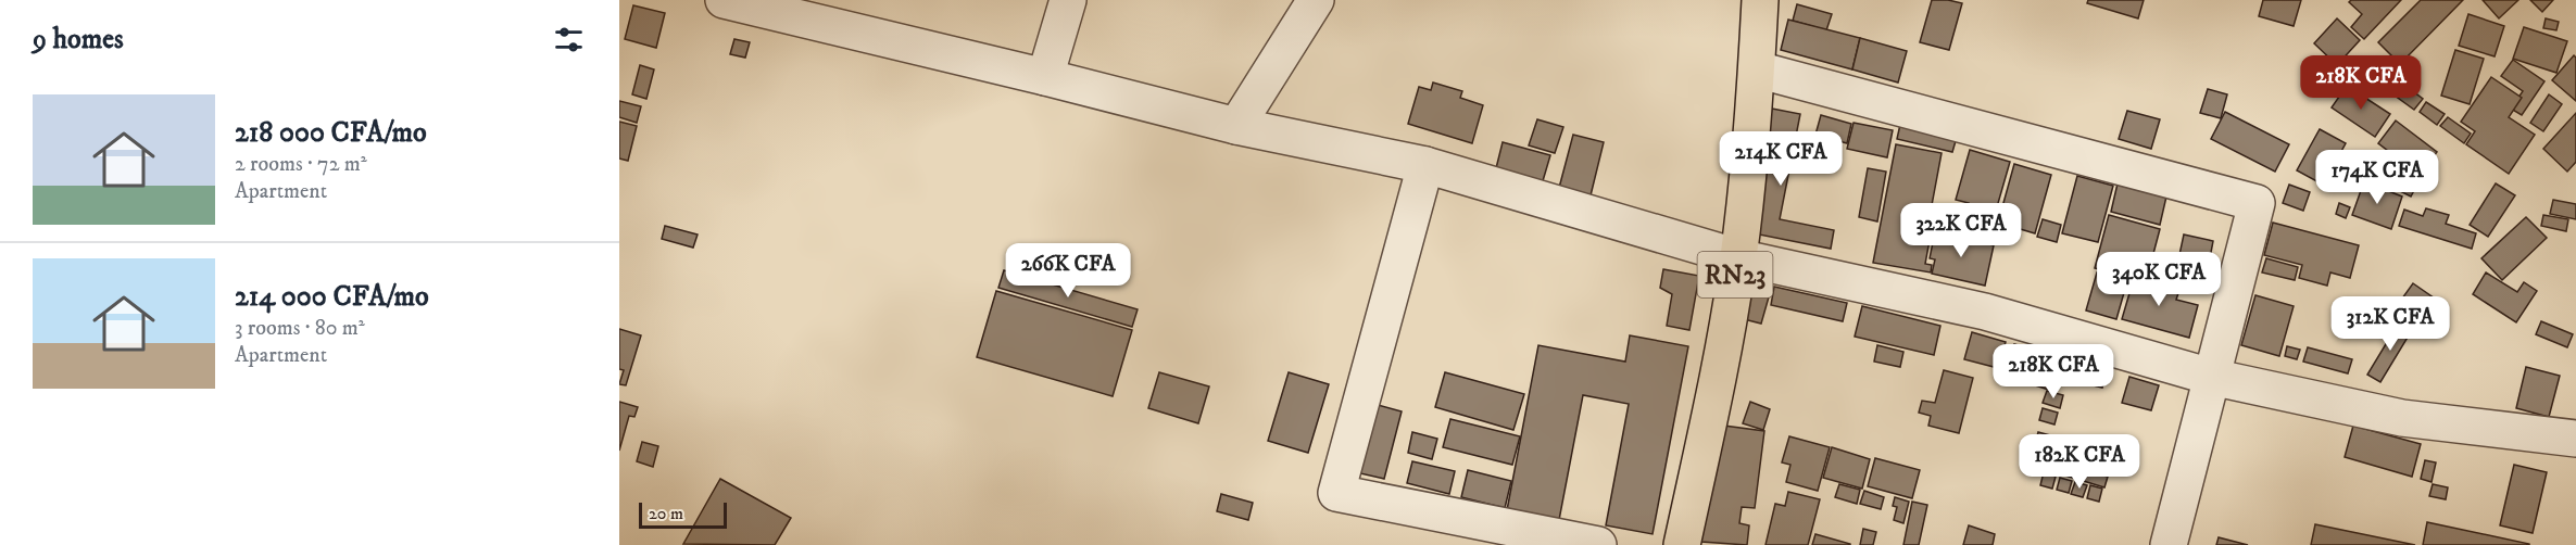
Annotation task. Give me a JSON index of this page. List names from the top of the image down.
{
  "streets": {
    "main road": ["RN23"]
  },
  "scale_bar": "20 m",
  "page": {
    "heading": "9 homes",
    "price": [
      "218K CFA",
      "214K CFA",
      "174K CFA",
      "322K CFA",
      "266K CFA",
      "340K CFA",
      "312K CFA",
      "218K CFA",
      "182K CFA"
    ],
    "list": [
      {
        "name": "218 000 CFA/mo",
        "note": "2 rooms · 72 m² · Apartment"
      },
      {
        "name": "214 000 CFA/mo",
        "note": "3 rooms · 80 m² · Apartment"
      }
    ],
    "scale": "20 m"
  }
}
